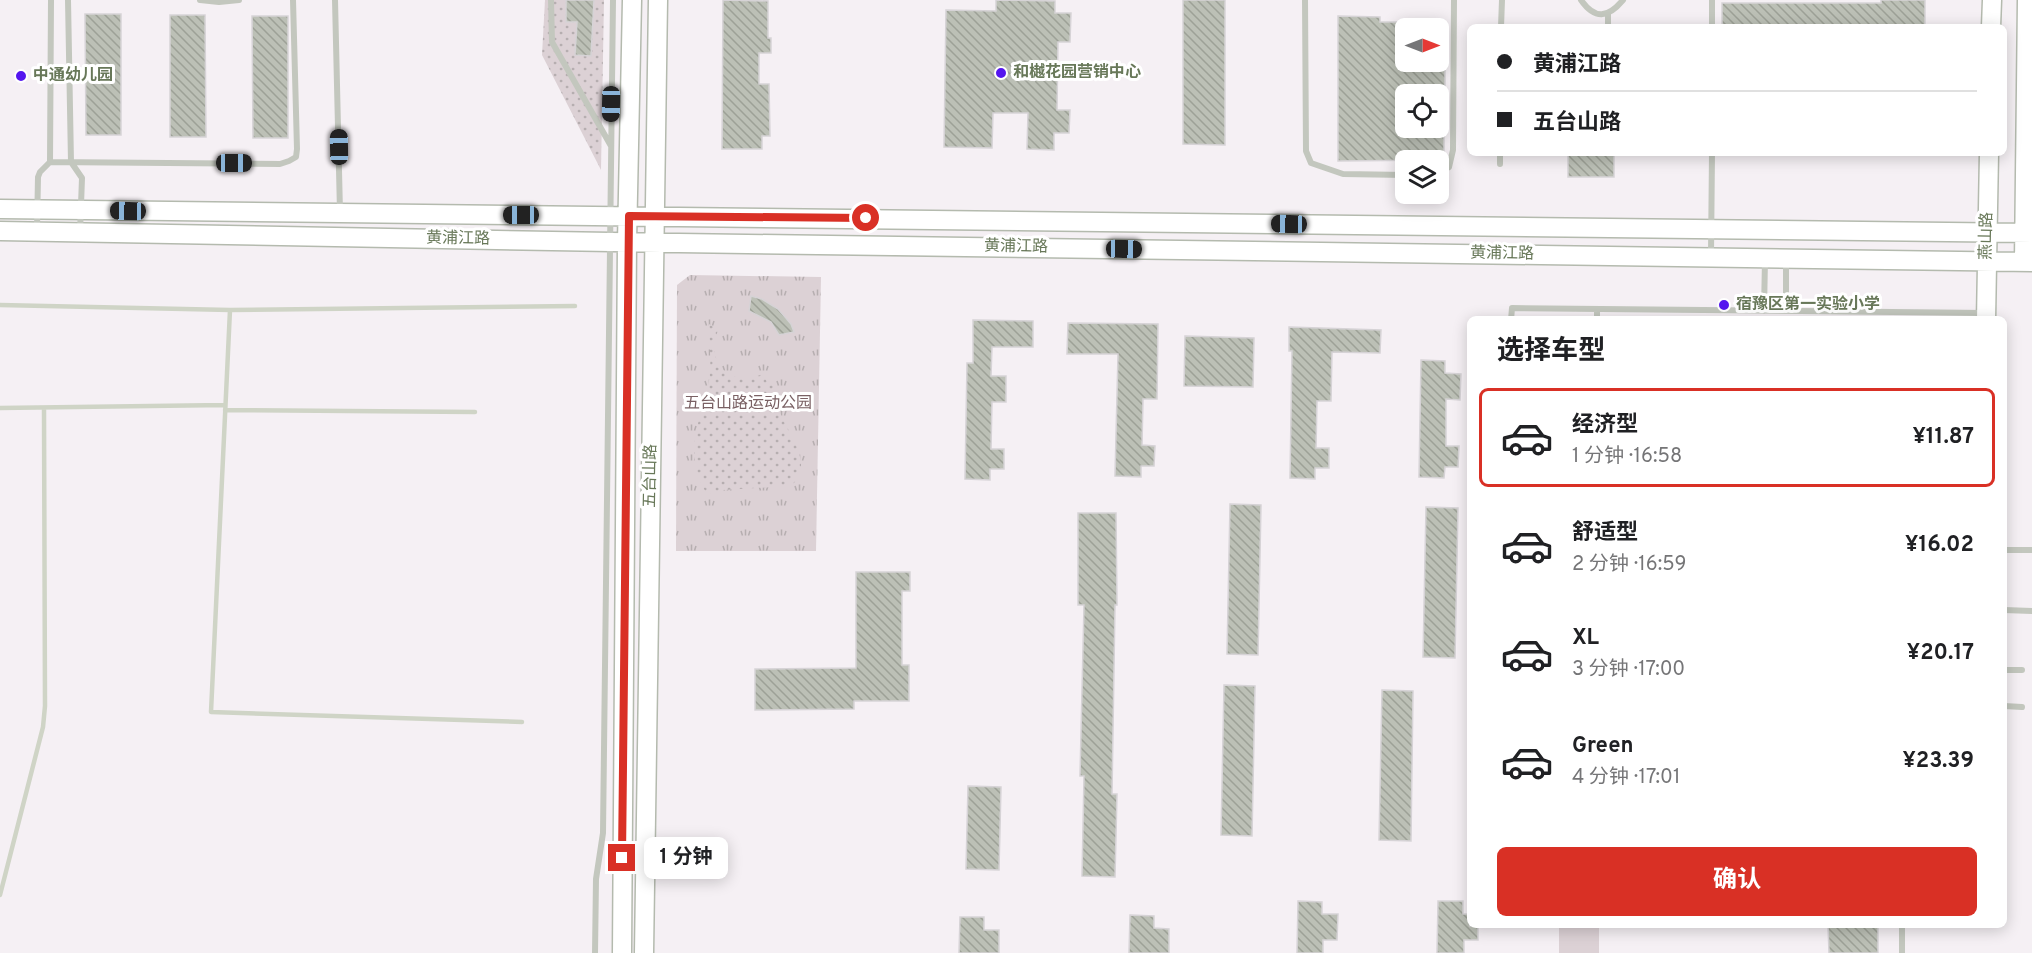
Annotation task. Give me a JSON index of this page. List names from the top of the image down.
{
  "streets": {
    "street": ["燕山路", "黄浦江路", "五台山路"]
  },
  "crossings": [
    ["燕山路", "黄浦江路"],
    ["黄浦江路", "五台山路"]
  ],
  "parks": ["五台山路运动公园"],
  "places": ["和樾花园营销中心", "中通幼儿园", "宿豫区第一实验小学"],
  "north": "right",
  "page": {
    "banner": ["黄浦江路", "五台山路"],
    "heading": "选择车型",
    "list": [
      {
        "name": "经济型",
        "note": "1 分钟 · 16:58",
        "value": "¥11.87"
      },
      {
        "name": "舒适型",
        "note": "2 分钟 · 16:59",
        "value": "¥16.02"
      },
      {
        "name": "XL",
        "note": "3 分钟 · 17:00",
        "value": "¥20.17"
      },
      {
        "name": "Green",
        "note": "4 分钟 · 17:01",
        "value": "¥23.39"
      }
    ],
    "buttons": "确认",
    "bubble": "1 分钟"
  }
}
